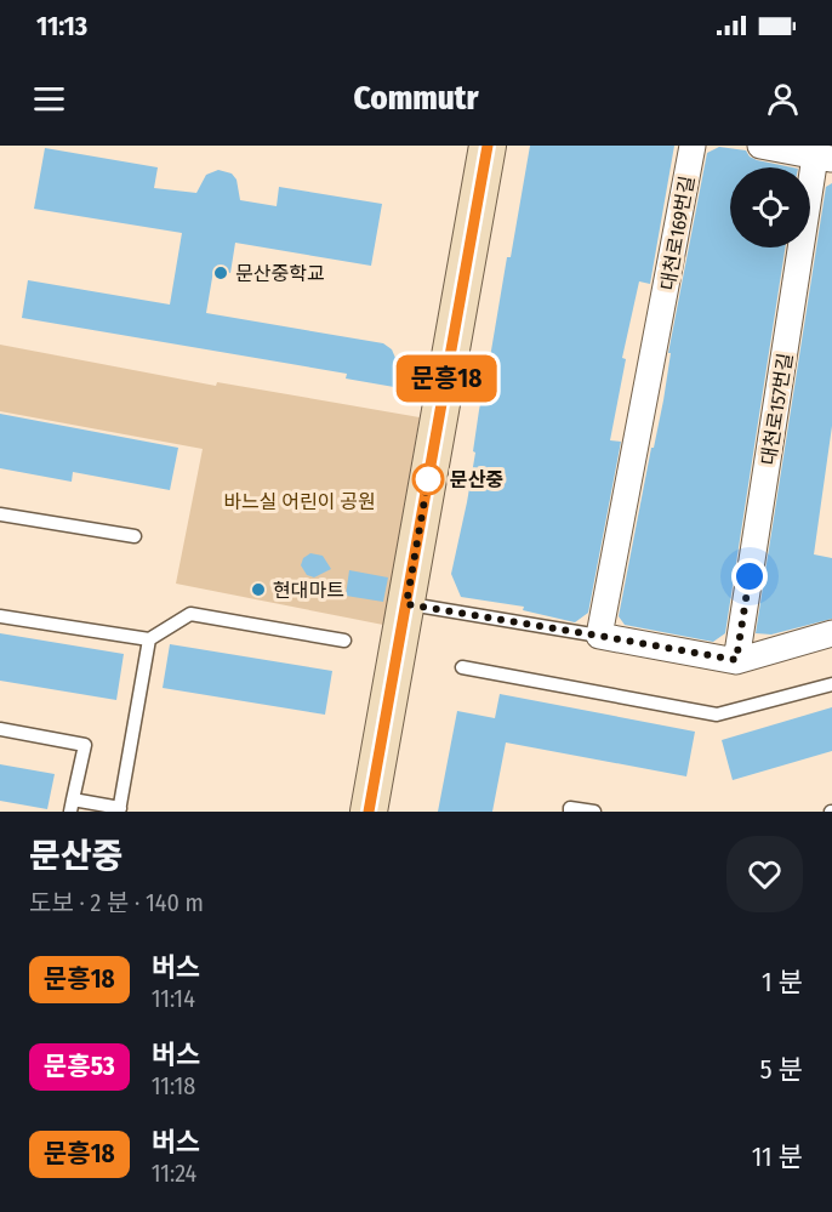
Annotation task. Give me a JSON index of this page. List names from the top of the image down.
{
  "streets": {
    "street": ["대천로169번길", "대천로157번길"]
  },
  "parks": ["바느실 어린이 공원"],
  "places": ["문산중학교", "문산중", "현대마트"],
  "lines": ["bus line 문흥18"],
  "page": {
    "status": "11:13",
    "header": "Commutr",
    "on_map": "문흥18",
    "heading": ["문산중", "도보 · 2 분 · 140 m"],
    "list": [
      {
        "mark": "문흥18",
        "name": "버스",
        "note": "11:14",
        "value": "1 분"
      },
      {
        "mark": "문흥53",
        "name": "버스",
        "note": "11:18",
        "value": "5 분"
      },
      {
        "mark": "문흥18",
        "name": "버스",
        "note": "11:24",
        "value": "11 분"
      }
    ]
  }
}
